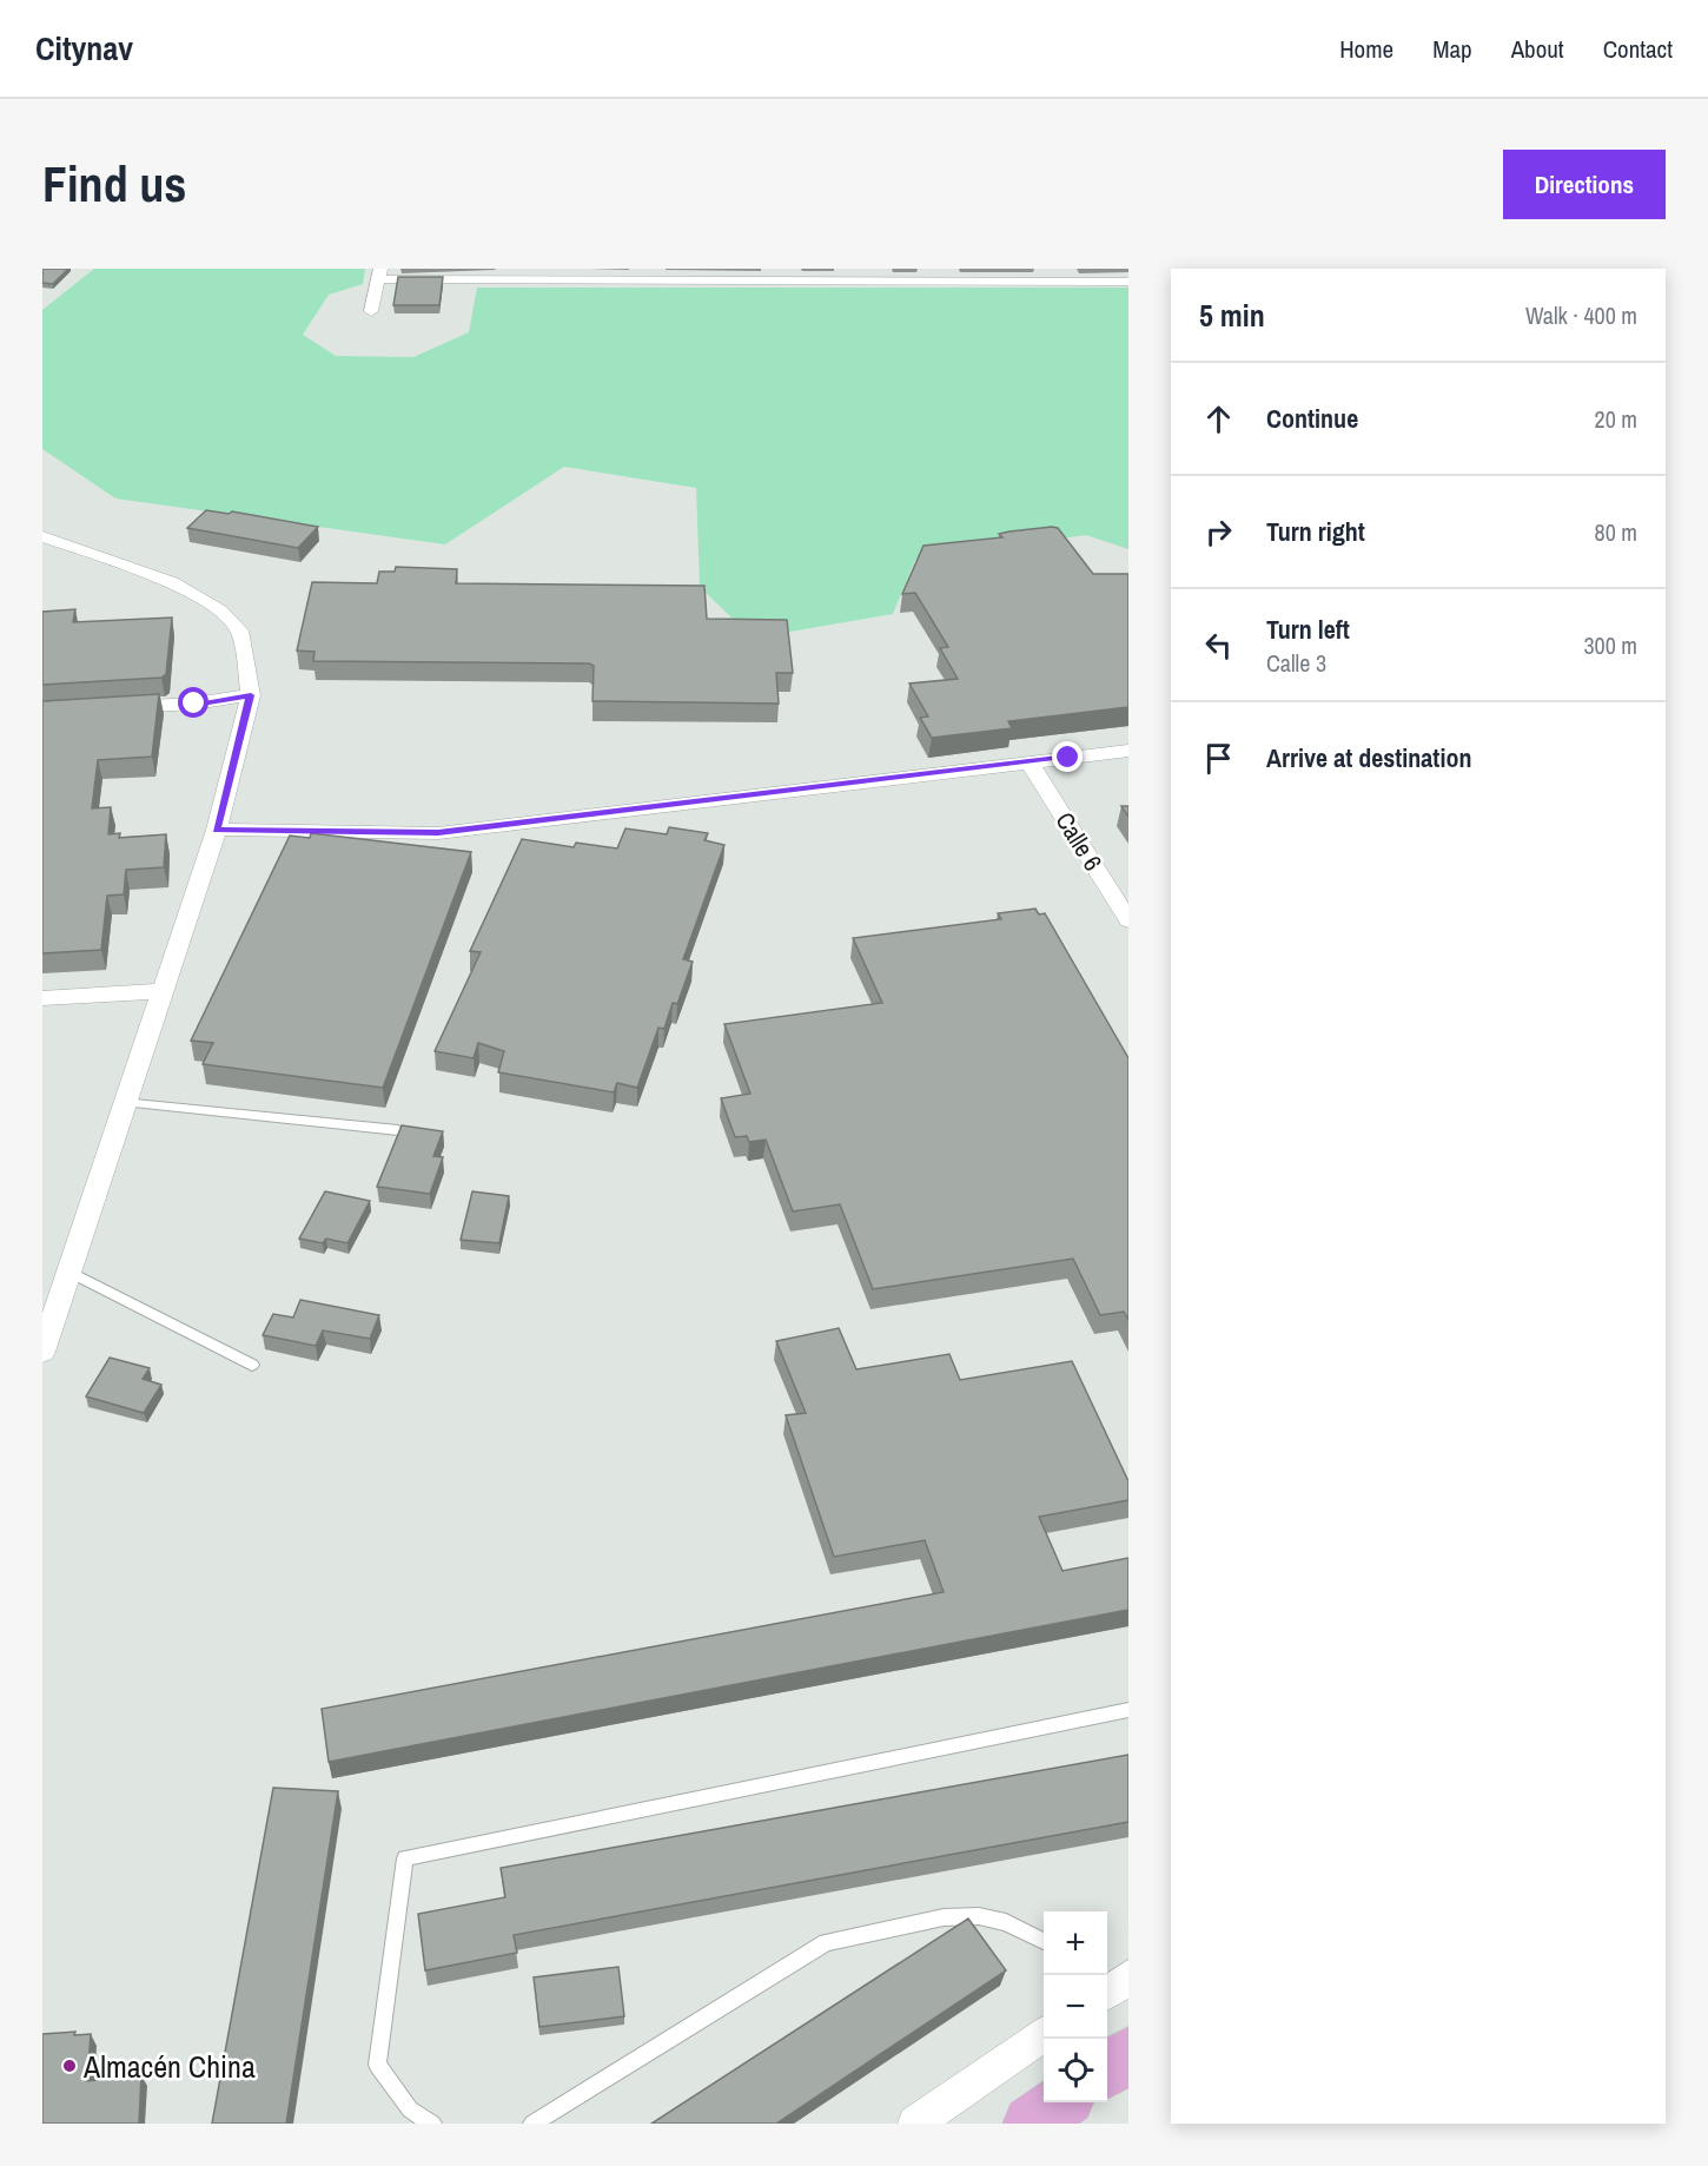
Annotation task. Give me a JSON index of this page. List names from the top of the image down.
{
  "streets": {
    "street": ["Calle 6"]
  },
  "places": ["Almacén China"],
  "page": {
    "header": "Citynav",
    "nav": [
      "Home",
      "Map",
      "About",
      "Contact"
    ],
    "buttons": "Directions",
    "title": "Find us",
    "heading": ["5 min", "Walk · 400 m"],
    "list": [
      ["Continue", "20 m"],
      ["Turn right", "80 m"],
      ["Turn left", "Calle 3", "300 m"],
      "Arrive at destination"
    ],
    "map_buttons": ["+", "−"]
  }
}
